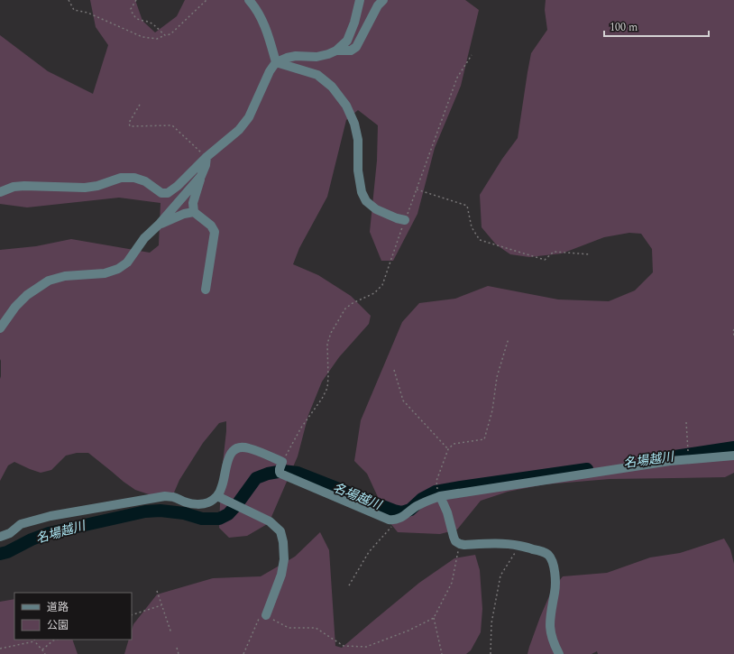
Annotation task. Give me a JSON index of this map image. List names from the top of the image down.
{
  "water": ["名場越川"],
  "legend": ["道路", "公園"],
  "scale_bar": "100 m"
}
